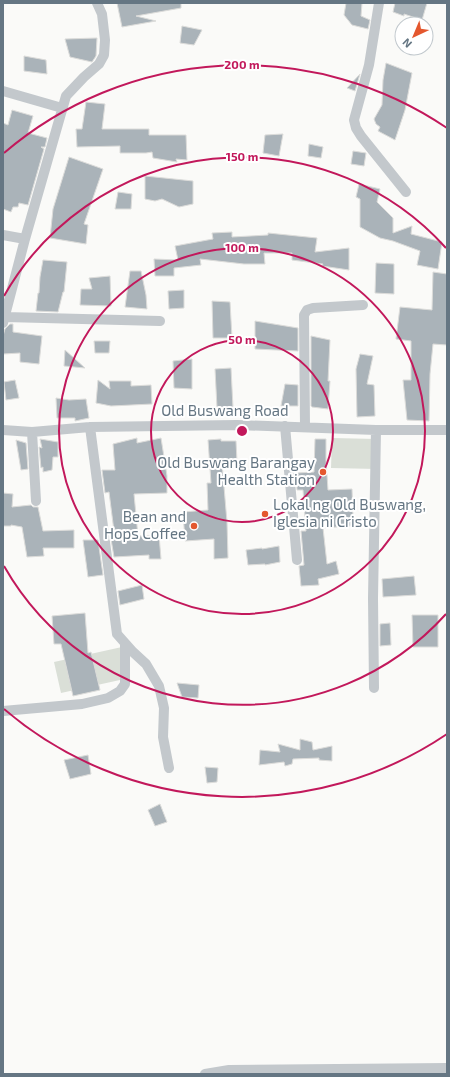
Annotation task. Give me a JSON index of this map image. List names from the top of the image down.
{
  "streets": {
    "street": ["Old Buswang Road"]
  },
  "places": ["Old Buswang Barangay Health Station", "Lokal ng Old Buswang, Iglesia ni Cristo", "Bean and Hops Coffee"],
  "north": "bottom left",
  "rings": [
    "200 m",
    "150 m",
    "100 m",
    "50 m"
  ]
}
